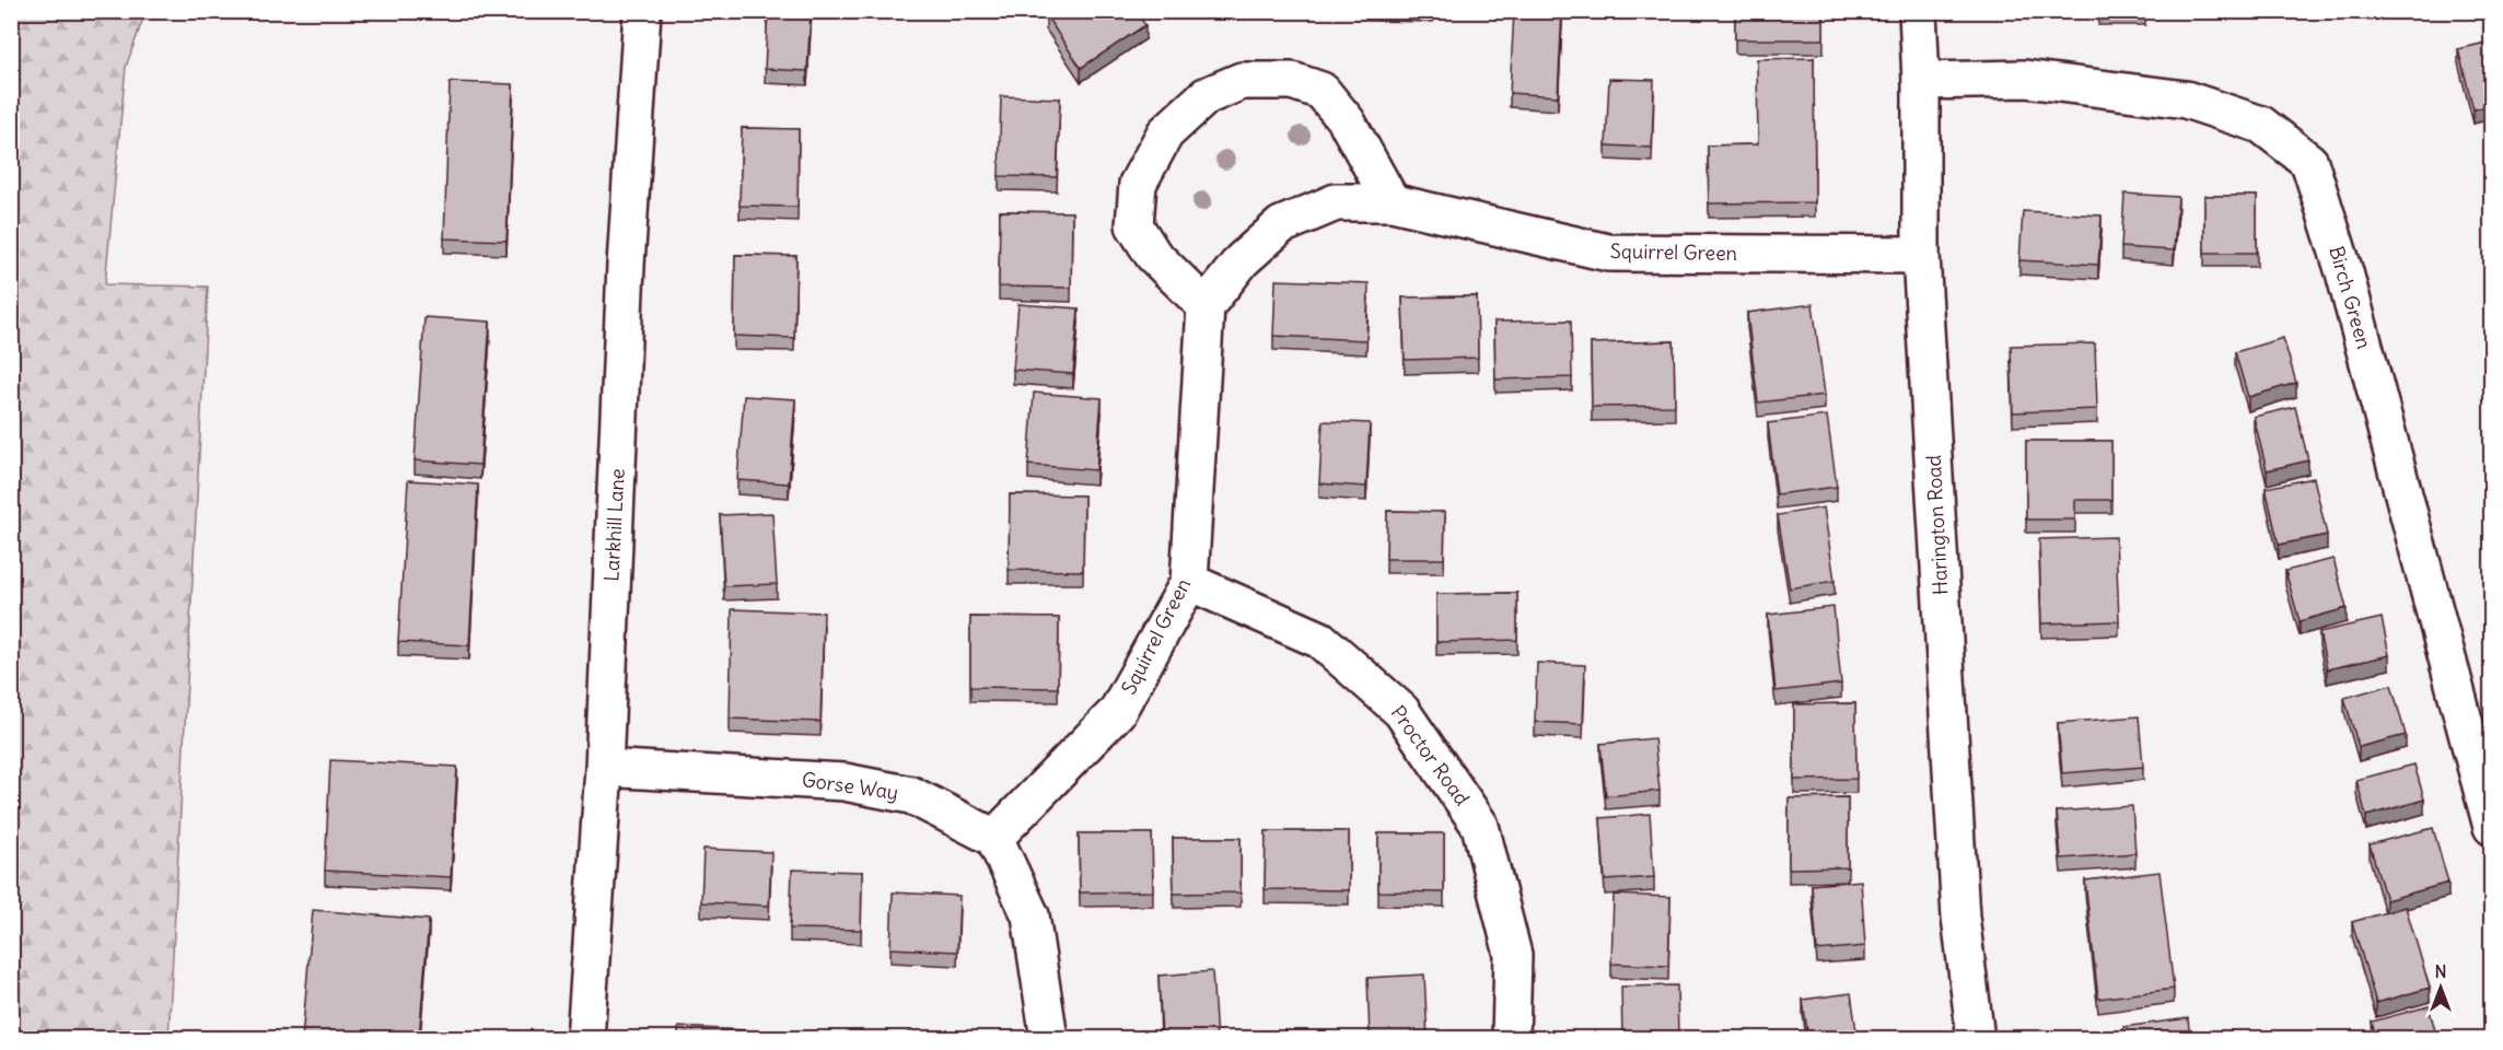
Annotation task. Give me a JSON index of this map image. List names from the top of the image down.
{
  "streets": {
    "street": [
      "Squirrel Green",
      "Birch Green",
      "Larkhill Lane",
      "Harington Road",
      "Proctor Road",
      "Gorse Way"
    ]
  },
  "crossings": [
    ["Squirrel Green", "Harington Road"],
    ["Squirrel Green", "Proctor Road"],
    ["Squirrel Green", "Gorse Way"],
    ["Birch Green", "Harington Road"],
    ["Larkhill Lane", "Gorse Way"]
  ],
  "north": "top"
}
